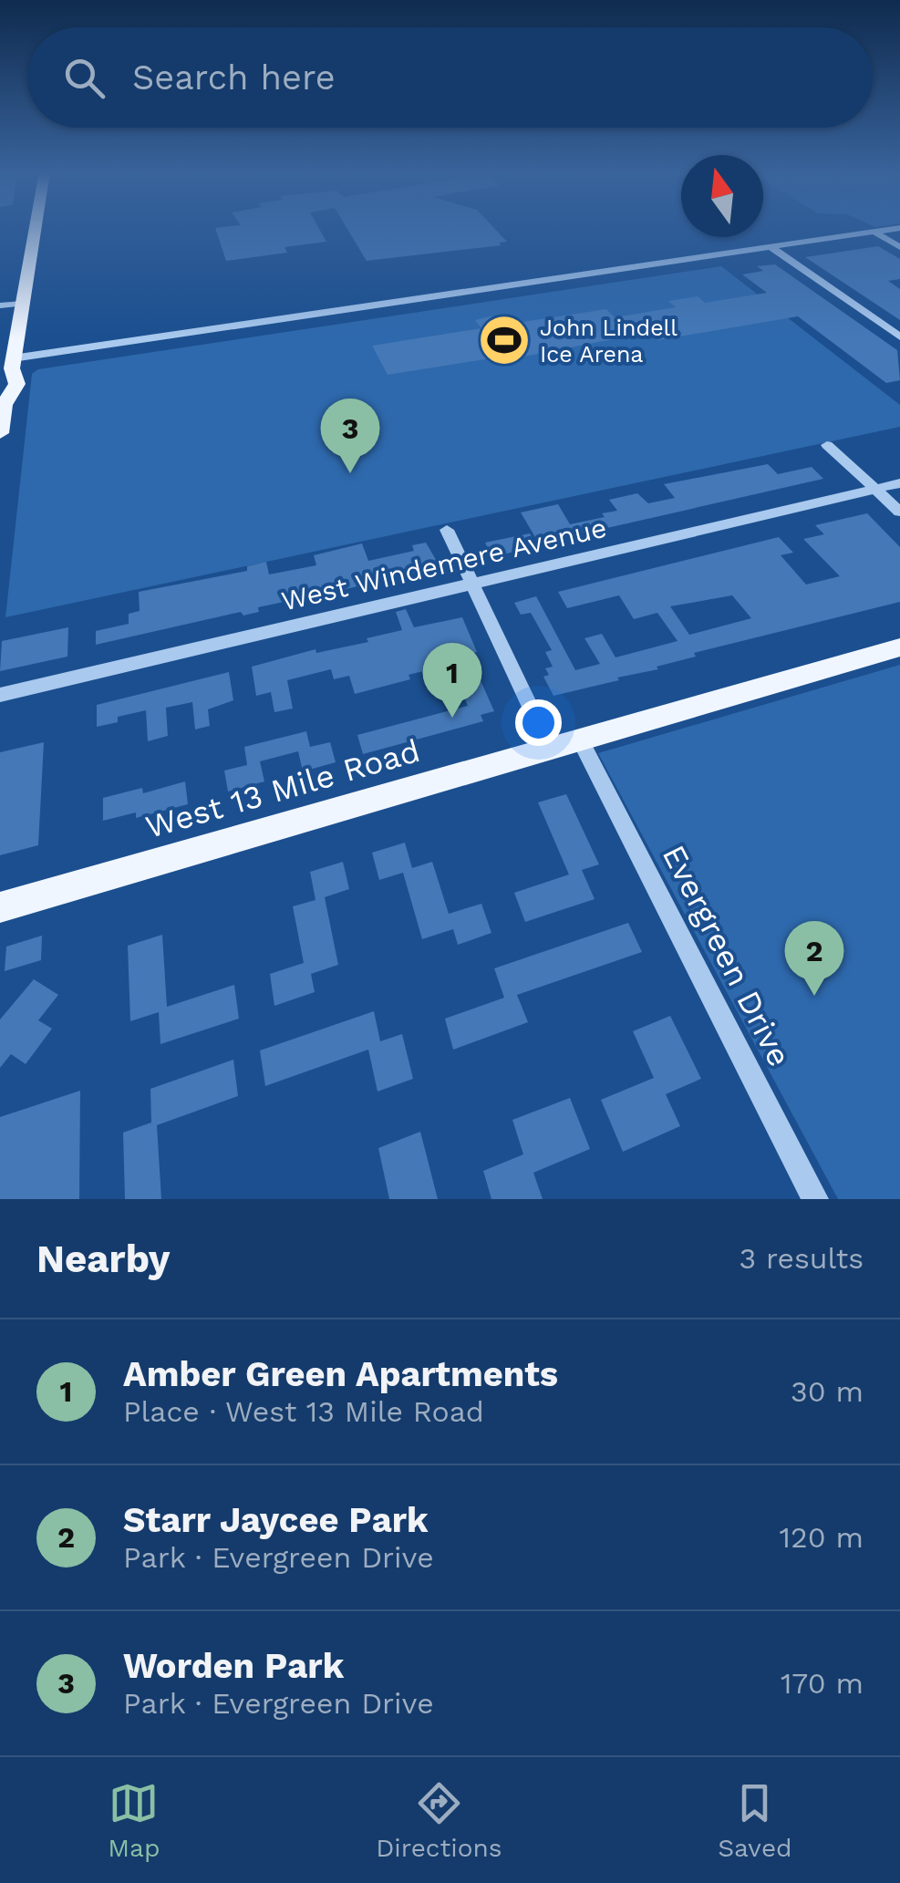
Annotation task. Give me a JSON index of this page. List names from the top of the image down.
{
  "streets": {
    "main road": ["West 13 Mile Road"],
    "street": ["West Windemere Avenue", "Evergreen Drive"]
  },
  "crossings": [
    ["West 13 Mile Road", "Evergreen Drive"]
  ],
  "places": {
    "sports": ["John Lindell Ice Arena"]
  },
  "north": "top",
  "page": {
    "search": "Search here",
    "pins": ["3", "1", "2"],
    "heading": ["Nearby", "3 results"],
    "list": [
      {
        "mark": "1",
        "name": "Amber Green Apartments",
        "note": "Place · West 13 Mile Road",
        "value": "30 m"
      },
      {
        "mark": "2",
        "name": "Starr Jaycee Park",
        "note": "Park · Evergreen Drive",
        "value": "120 m"
      },
      {
        "mark": "3",
        "name": "Worden Park",
        "note": "Park · Evergreen Drive",
        "value": "170 m"
      }
    ],
    "nav": ["Map", "Directions", "Saved"]
  }
}
